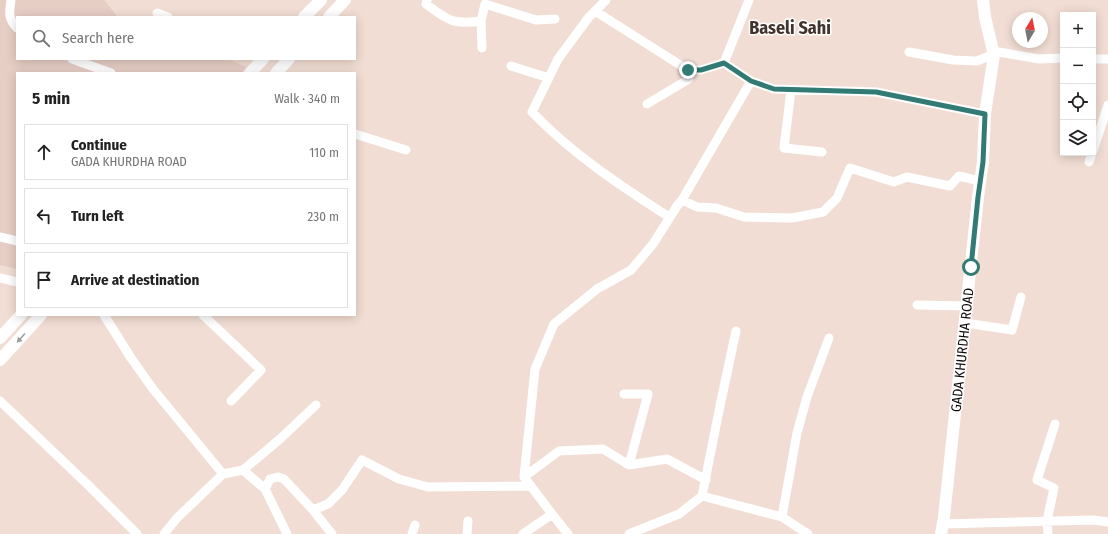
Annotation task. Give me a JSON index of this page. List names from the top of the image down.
{
  "streets": {
    "main road": ["GADA KHURDHA ROAD"]
  },
  "districts": ["Baseli Sahi"],
  "north": "top",
  "page": {
    "map_buttons": ["+", "−"],
    "search": "Search here",
    "heading": ["5 min", "Walk · 340 m"],
    "list": [
      ["Continue", "GADA KHURDHA ROAD", "110 m"],
      ["Turn left", "230 m"],
      "Arrive at destination"
    ]
  }
}
